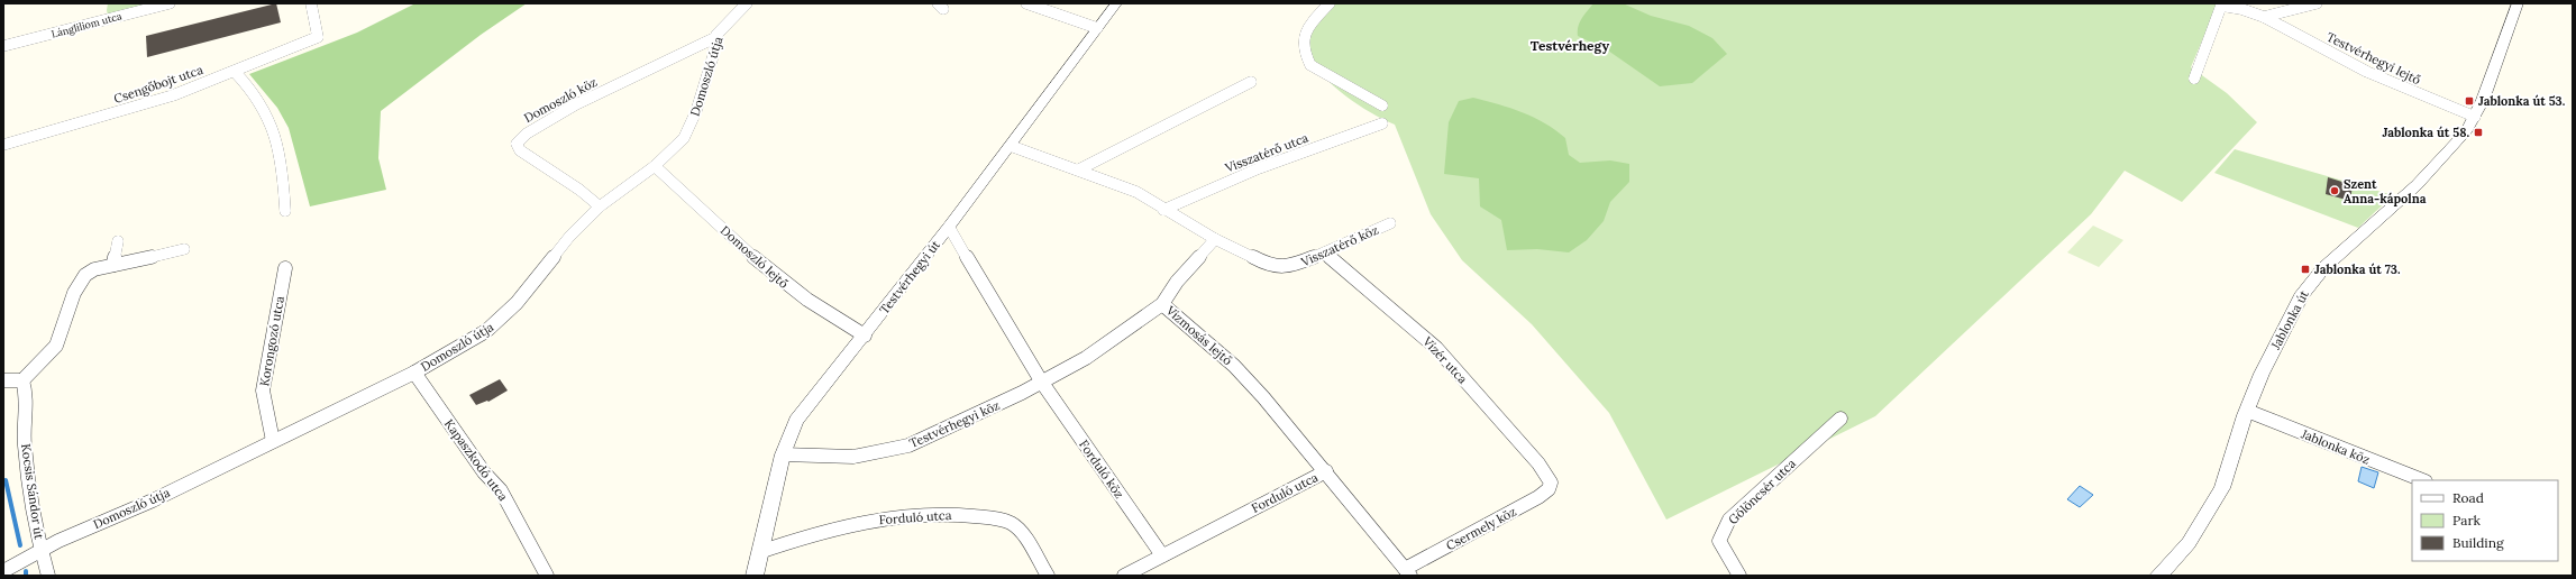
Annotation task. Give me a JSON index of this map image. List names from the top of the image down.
{
  "streets": {
    "street": [
      "Lángliliom utca",
      "Testvérhegyi lejtő",
      "Domoszló útja",
      "Csengőbojt utca",
      "Domoszló köz",
      "Visszatérő utca",
      "Visszatérő köz",
      "Domoszló lejtő",
      "Testvérhegyi út",
      "Jablonka út",
      "Vízmosás lejtő",
      "Korongozó utca",
      "Vízér utca",
      "Testvérhegyi köz",
      "Jablonka köz",
      "Kapaszkodó utca",
      "Forduló köz",
      "Kocsis Sándor út",
      "Gölöncsér utca",
      "Forduló utca",
      "Csermely köz"
    ]
  },
  "crossings": [
    ["Testvérhegyi lejtő", "Jablonka út"],
    ["Domoszló útja", "Domoszló köz"],
    ["Domoszló útja", "Domoszló lejtő"],
    ["Domoszló útja", "Korongozó utca"],
    ["Domoszló útja", "Kapaszkodó utca"],
    ["Domoszló útja", "Kocsis Sándor út"],
    ["Visszatérő köz", "Vízér utca"],
    ["Domoszló lejtő", "Testvérhegyi út"],
    ["Testvérhegyi út", "Testvérhegyi köz"],
    ["Testvérhegyi út", "Forduló utca"],
    ["Jablonka út", "Jablonka köz"],
    ["Vízmosás lejtő", "Testvérhegyi köz"],
    ["Vízmosás lejtő", "Forduló köz"],
    ["Vízmosás lejtő", "Forduló utca"],
    ["Vízmosás lejtő", "Csermely köz"],
    ["Vízér utca", "Csermely köz"],
    ["Testvérhegyi köz", "Forduló köz"],
    ["Forduló köz", "Forduló utca"]
  ],
  "districts": ["Testvérhegy"],
  "places": {
    "transit": ["Jablonka út 53.", "Jablonka út 58.", "Jablonka út 73."],
    "other": ["Szent Anna-kápolna"]
  },
  "legend": ["Road", "Park", "Building"]
}
